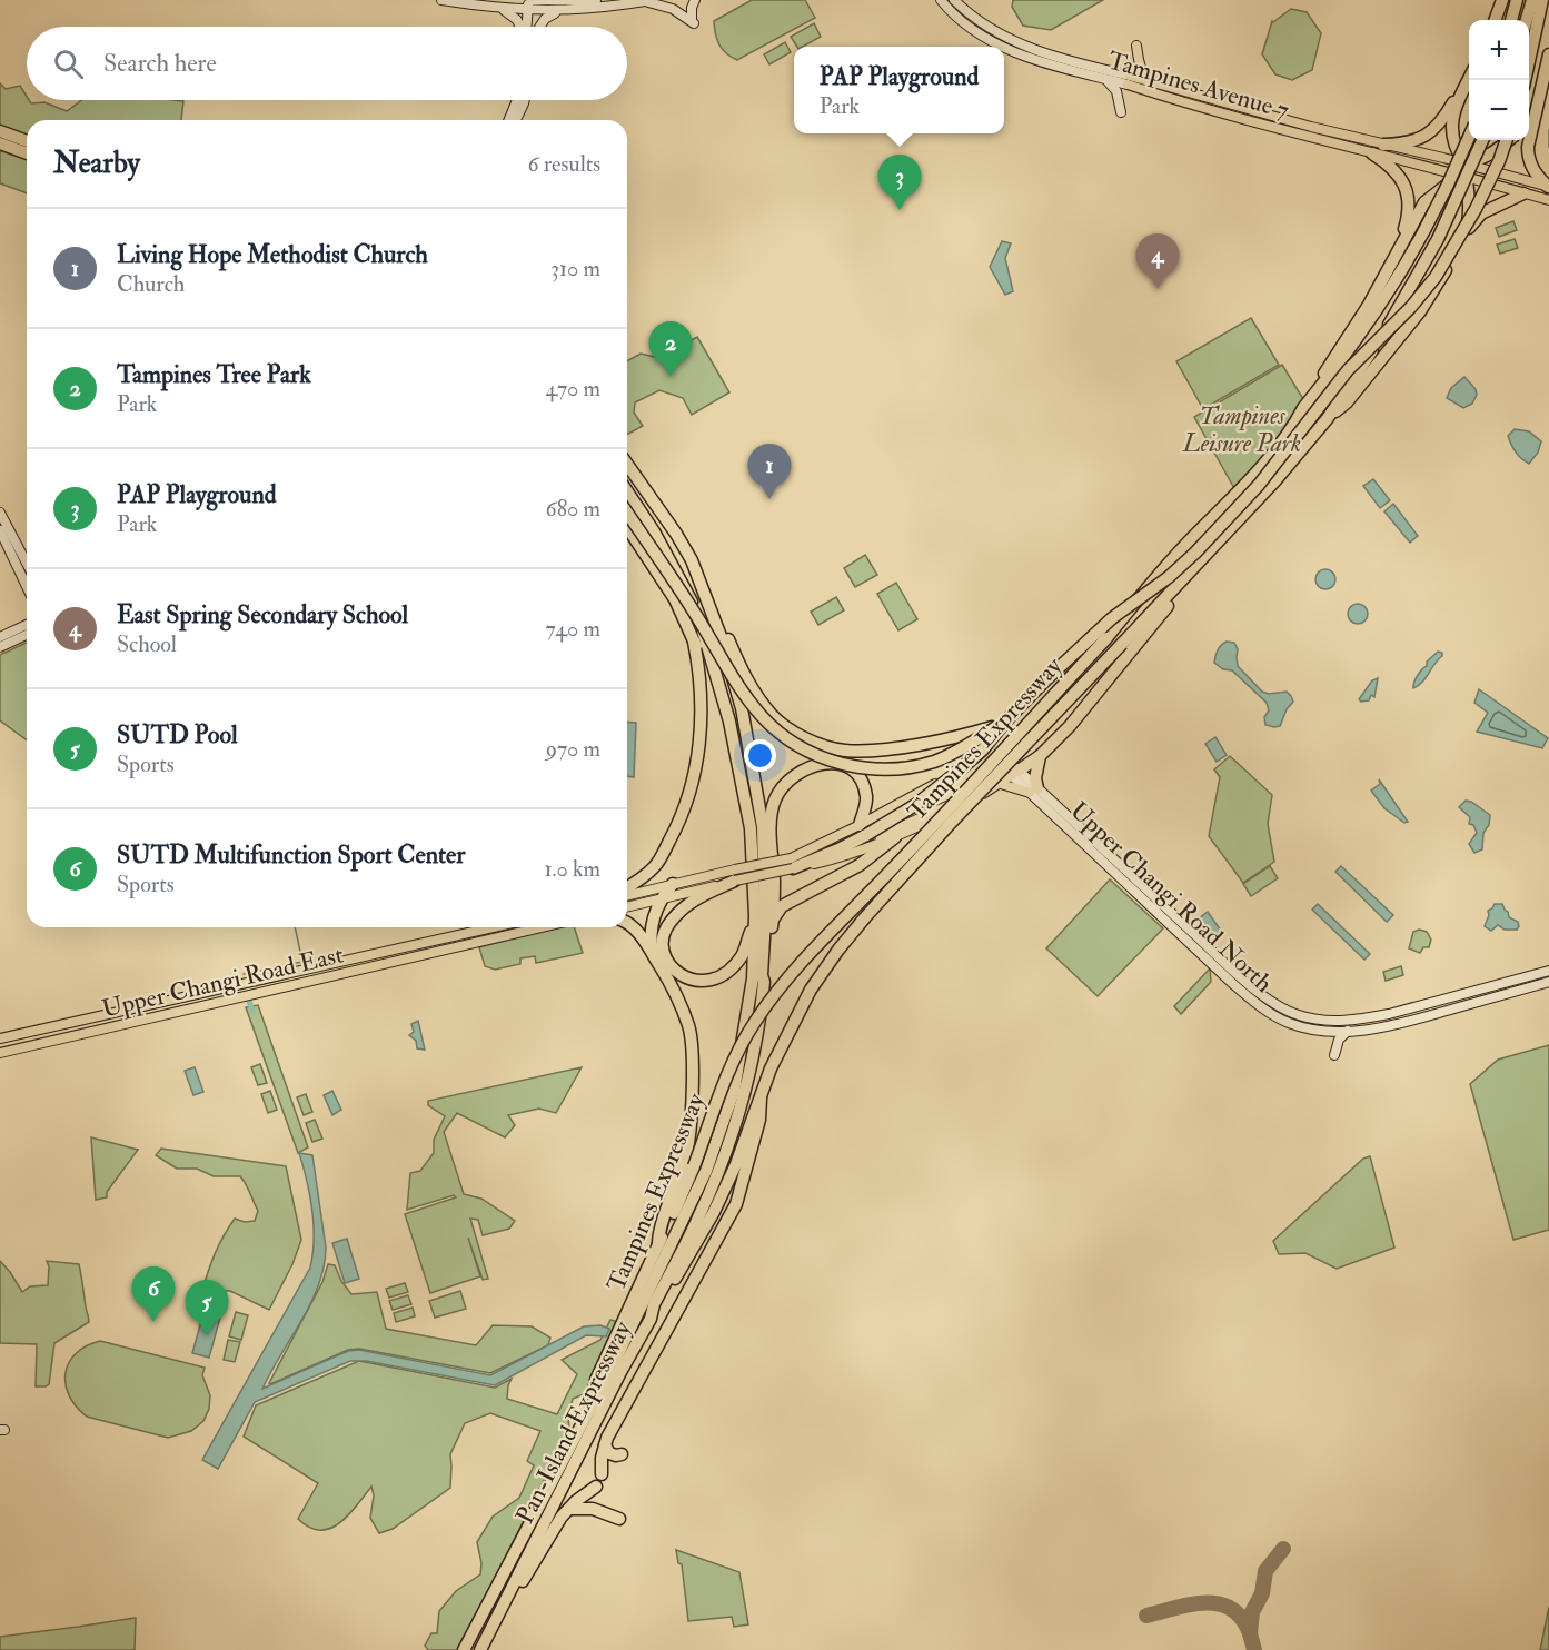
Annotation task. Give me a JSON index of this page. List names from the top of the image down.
{
  "streets": {
    "highway": ["Tampines Expressway", "Pan-Island Expressway"],
    "main road": ["Tampines Avenue 7", "Upper Changi Road East"],
    "street": ["Upper Changi Road North"]
  },
  "crossings": [
    ["Tampines Expressway", "Pan-Island Expressway"]
  ],
  "parks": ["Tampines Leisure Park"],
  "page": {
    "map_buttons": ["+", "−"],
    "search": "Search here",
    "popup": ["PAP Playground", "Park"],
    "heading": ["Nearby", "6 results"],
    "pins": [
      "3",
      "4",
      "2",
      "1",
      "6",
      "5"
    ],
    "list": [
      {
        "mark": "1",
        "name": "Living Hope Methodist Church",
        "note": "Church",
        "value": "310 m"
      },
      {
        "mark": "2",
        "name": "Tampines Tree Park",
        "note": "Park",
        "value": "470 m"
      },
      {
        "mark": "3",
        "name": "PAP Playground",
        "note": "Park",
        "value": "680 m"
      },
      {
        "mark": "4",
        "name": "East Spring Secondary School",
        "note": "School",
        "value": "740 m"
      },
      {
        "mark": "5",
        "name": "SUTD Pool",
        "note": "Sports",
        "value": "970 m"
      },
      {
        "mark": "6",
        "name": "SUTD Multifunction Sport Center",
        "note": "Sports",
        "value": "1.0 km"
      }
    ]
  }
}
